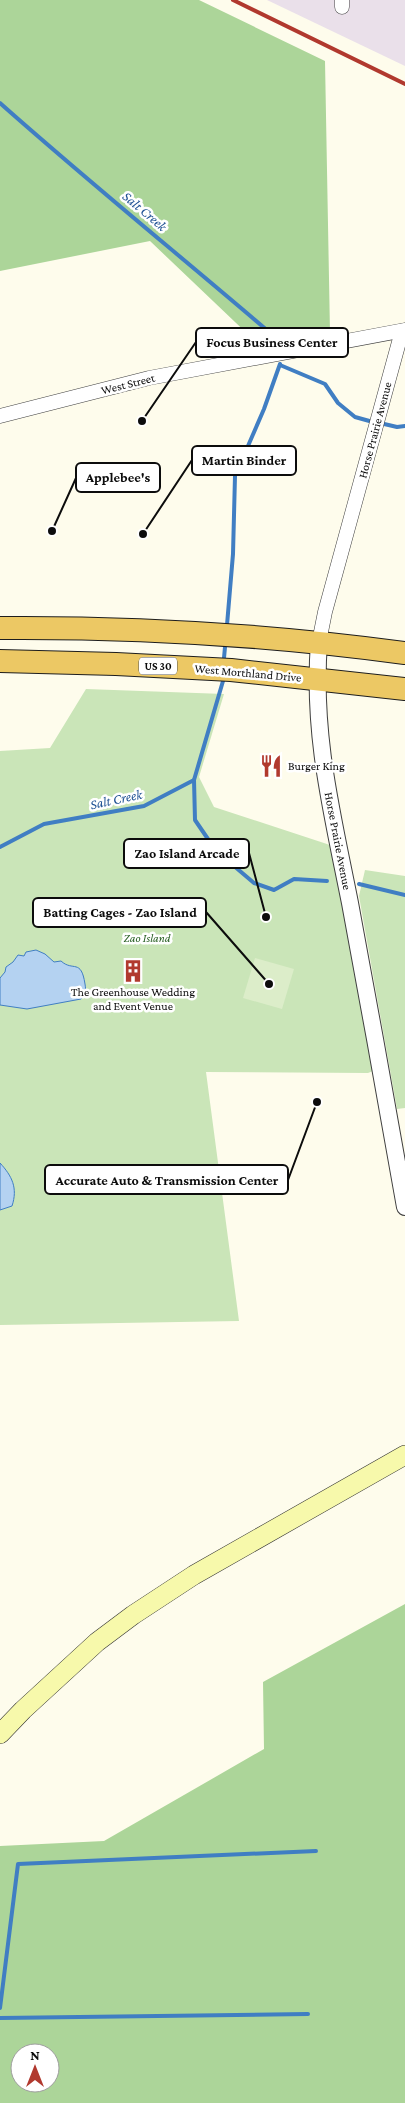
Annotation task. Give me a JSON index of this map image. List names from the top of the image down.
{
  "streets": {
    "highway": ["US 30", "West Morthland Drive"],
    "street": ["West Street", "Horse Prairie Avenue"]
  },
  "crossings": [
    ["West Street", "Horse Prairie Avenue"],
    ["Horse Prairie Avenue", "West Morthland Drive"]
  ],
  "water": ["Salt Creek"],
  "parks": ["Zao Island"],
  "places": {
    "other": [
      "Focus Business Center",
      "Applebee's",
      "Martin Binder",
      "Zao Island Arcade",
      "Batting Cages - Zao Island",
      "Accurate Auto & Transmission Center"
    ],
    "restaurant": ["Burger King"],
    "building": ["The Greenhouse Wedding and Event Venue"]
  },
  "north": "top"
}
